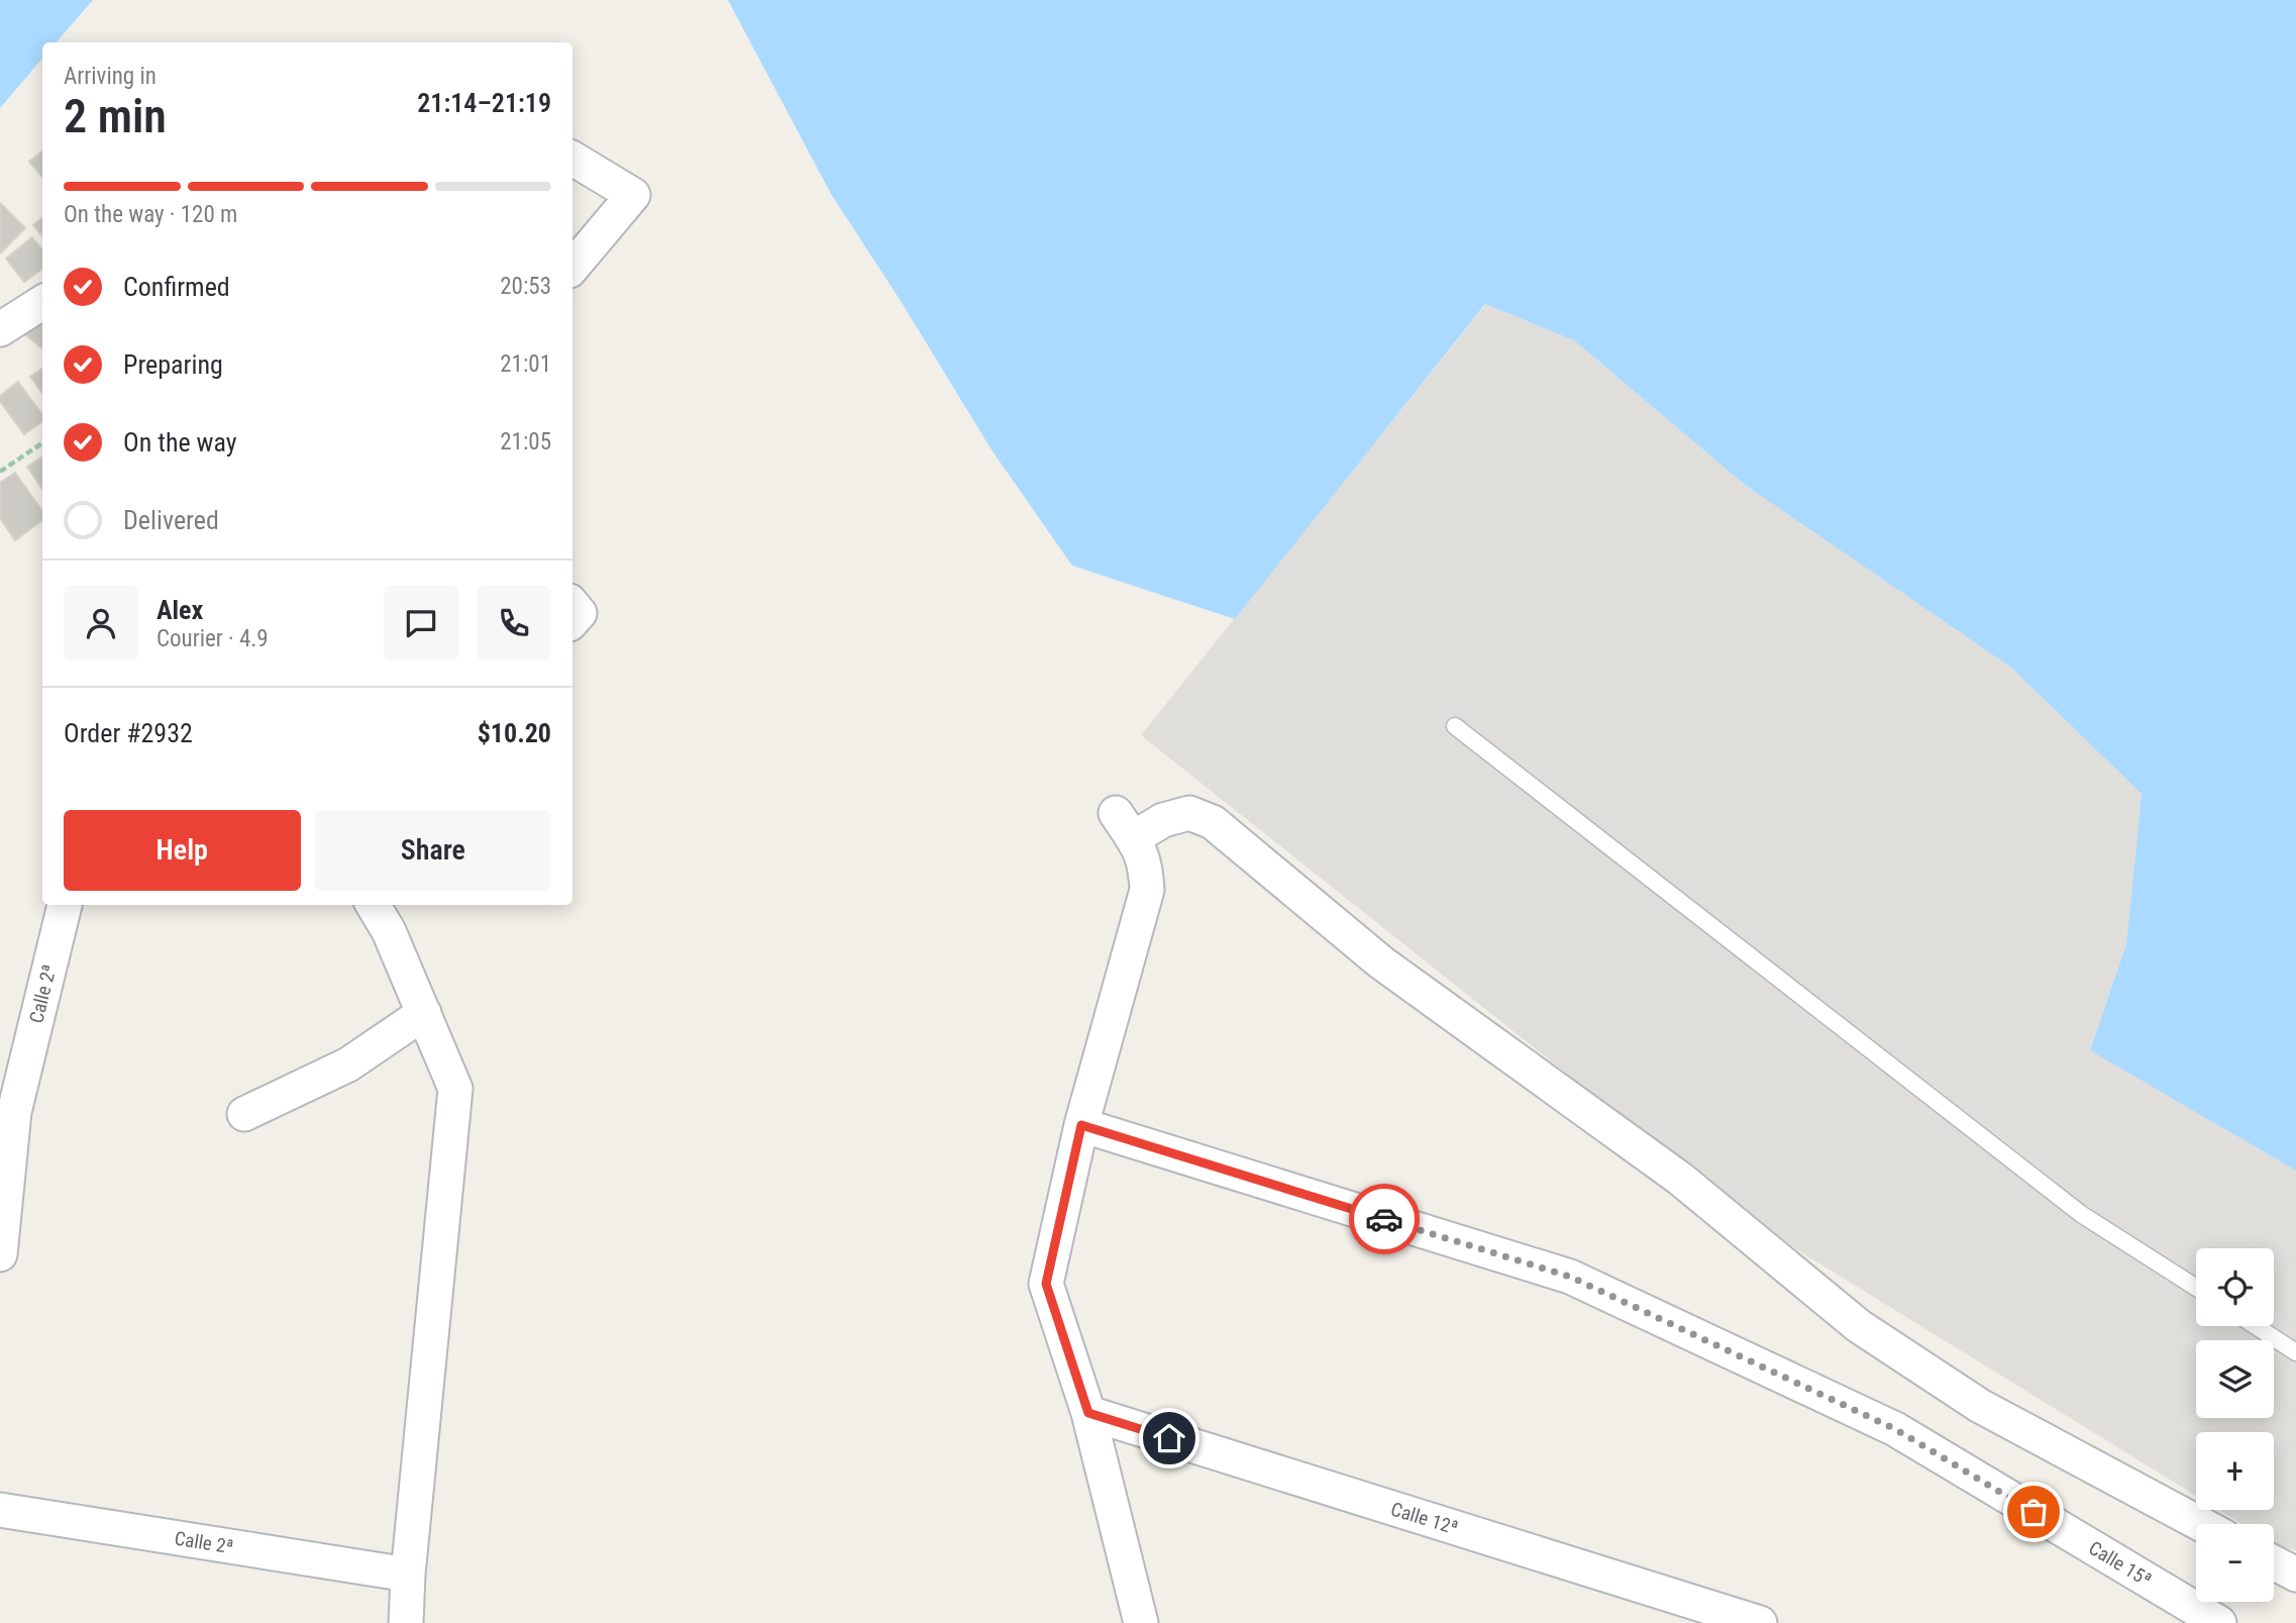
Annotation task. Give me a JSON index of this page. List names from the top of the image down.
{
  "streets": {
    "street": ["Calle 2ª", "Calle 12ª", "Calle 15ª"]
  },
  "page": {
    "heading": ["2 min", "Arriving in", "21:14–21:19"],
    "panel": [
      "Alex",
      "Courier · 4.9",
      "Order #2932",
      "$10.20"
    ],
    "bar": "On the way · 120 m",
    "list": [
      ["Confirmed", "20:53"],
      ["Preparing", "21:01"],
      ["On the way", "21:05"],
      "Delivered"
    ],
    "buttons": ["Help", "Share"],
    "map_buttons": ["+", "−"]
  }
}
